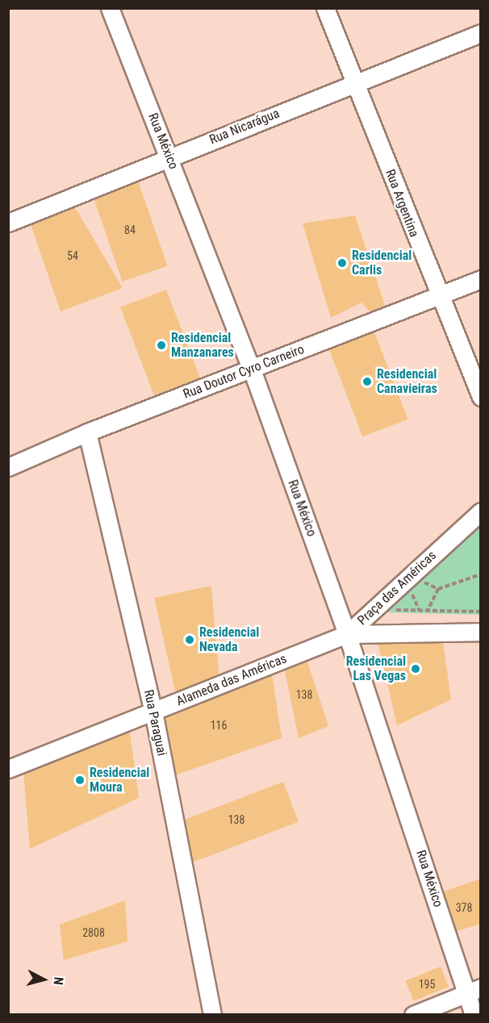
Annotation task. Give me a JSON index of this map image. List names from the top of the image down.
{
  "streets": {
    "street": [
      "Rua Nicarágua",
      "Rua México",
      "Rua Argentina",
      "Rua Doutor Cyro Carneiro",
      "Praça das Américas",
      "Alameda das Américas",
      "Rua Paraguai"
    ]
  },
  "crossings": [
    ["Rua Nicarágua", "Rua México"],
    ["Rua Nicarágua", "Rua Argentina"],
    ["Rua México", "Rua Doutor Cyro Carneiro"],
    ["Rua México", "Praça das Américas"],
    ["Rua México", "Alameda das Américas"],
    ["Rua Argentina", "Rua Doutor Cyro Carneiro"],
    ["Rua Doutor Cyro Carneiro", "Rua Paraguai"],
    ["Praça das Américas", "Alameda das Américas"],
    ["Alameda das Américas", "Rua Paraguai"]
  ],
  "places": [
    "Residencial Carlis",
    "Residencial Manzanares",
    "Residencial Canavieiras",
    "Residencial Nevada",
    "Residencial Las Vegas",
    "Residencial Moura"
  ],
  "house_numbers": [
    "84",
    "54",
    "138",
    "116",
    "138",
    "378",
    "2808",
    "195"
  ],
  "north": "right"
}
